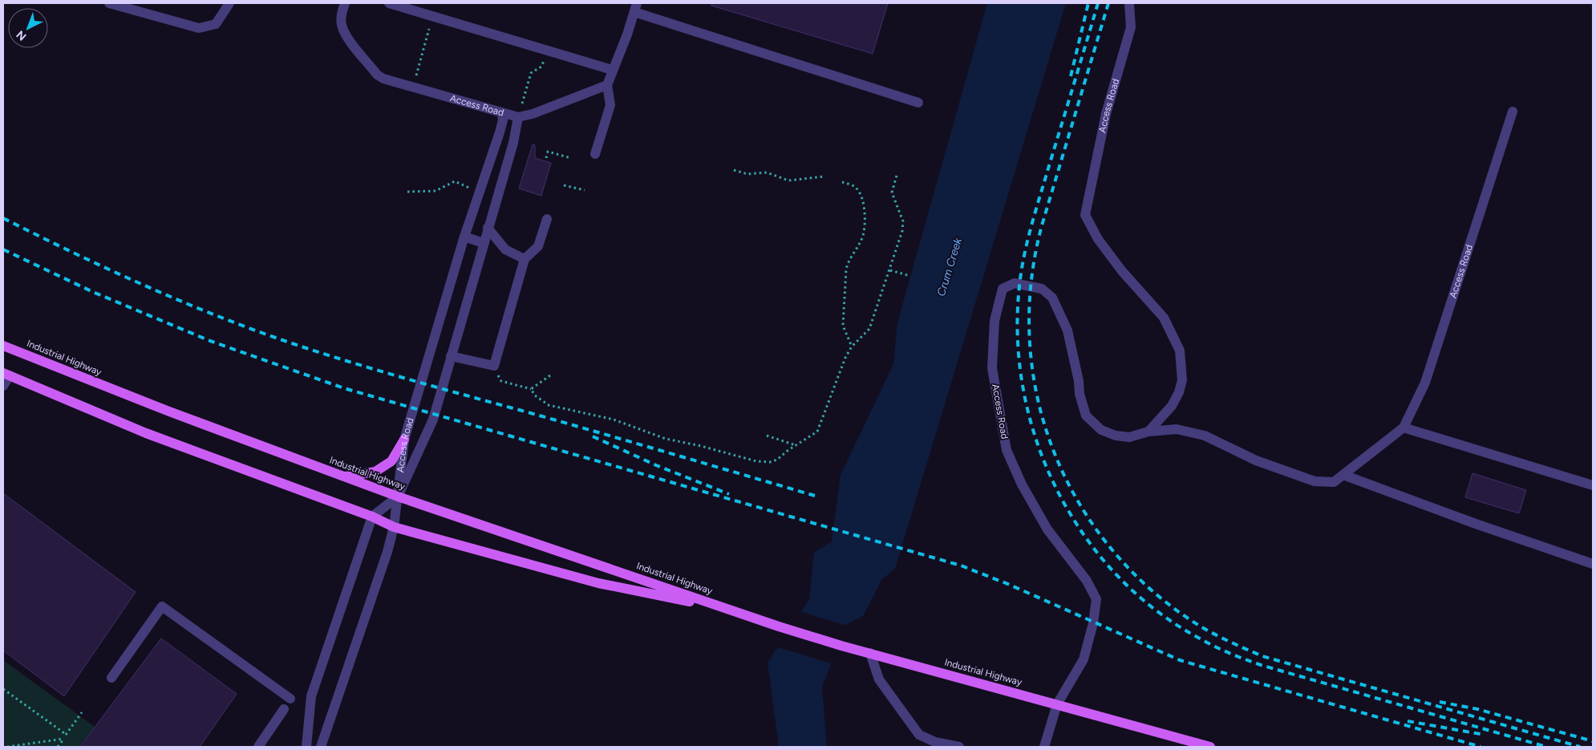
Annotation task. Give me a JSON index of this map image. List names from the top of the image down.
{
  "streets": {
    "main road": ["Industrial Highway"],
    "lane": ["Access Road"]
  },
  "crossings": [
    ["Access Road", "Industrial Highway"]
  ],
  "water": ["Crum Creek"],
  "north": "bottom left"
}
